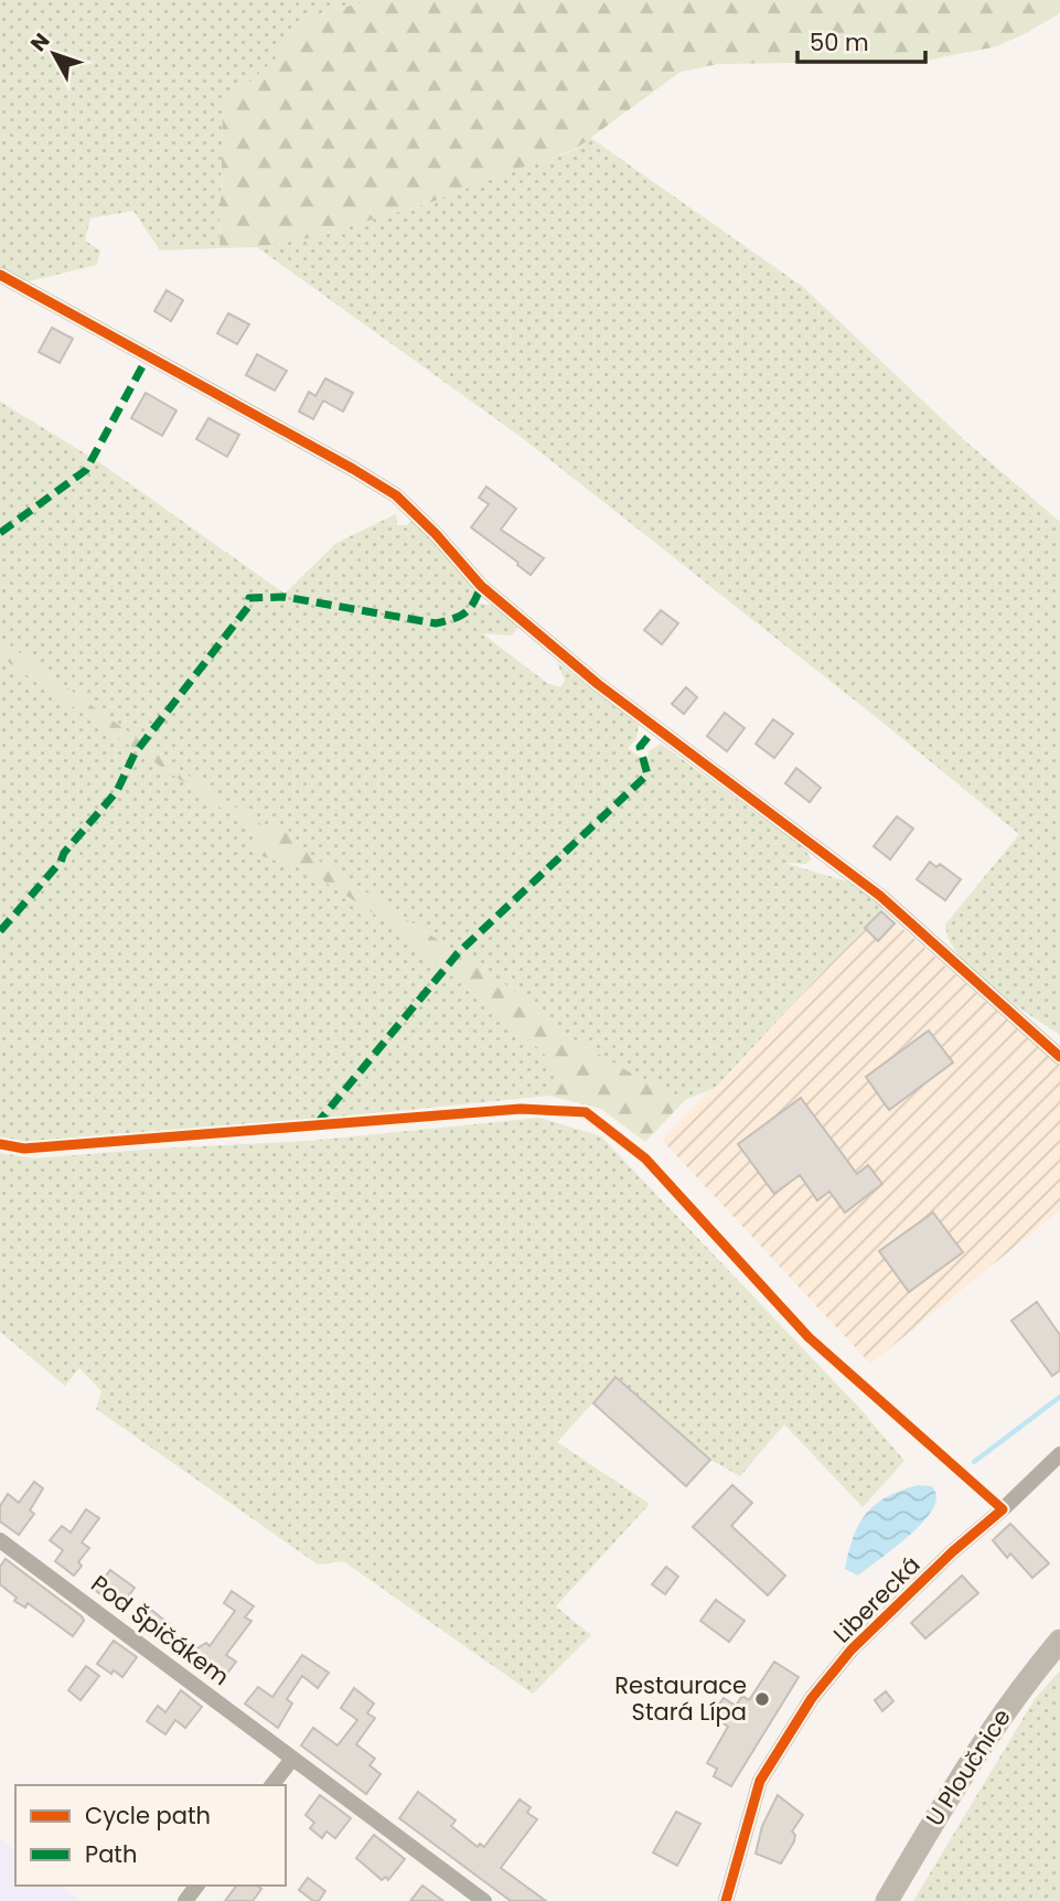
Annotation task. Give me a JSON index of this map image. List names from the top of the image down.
{
  "streets": {
    "main road": ["U Ploučnice"],
    "street": ["Liberecká", "Pod Špičákem"]
  },
  "places": ["Restaurace Stará Lípa"],
  "legend": ["Cycle path", "Path"],
  "scale_bar": "50 m",
  "north": "top left"
}
